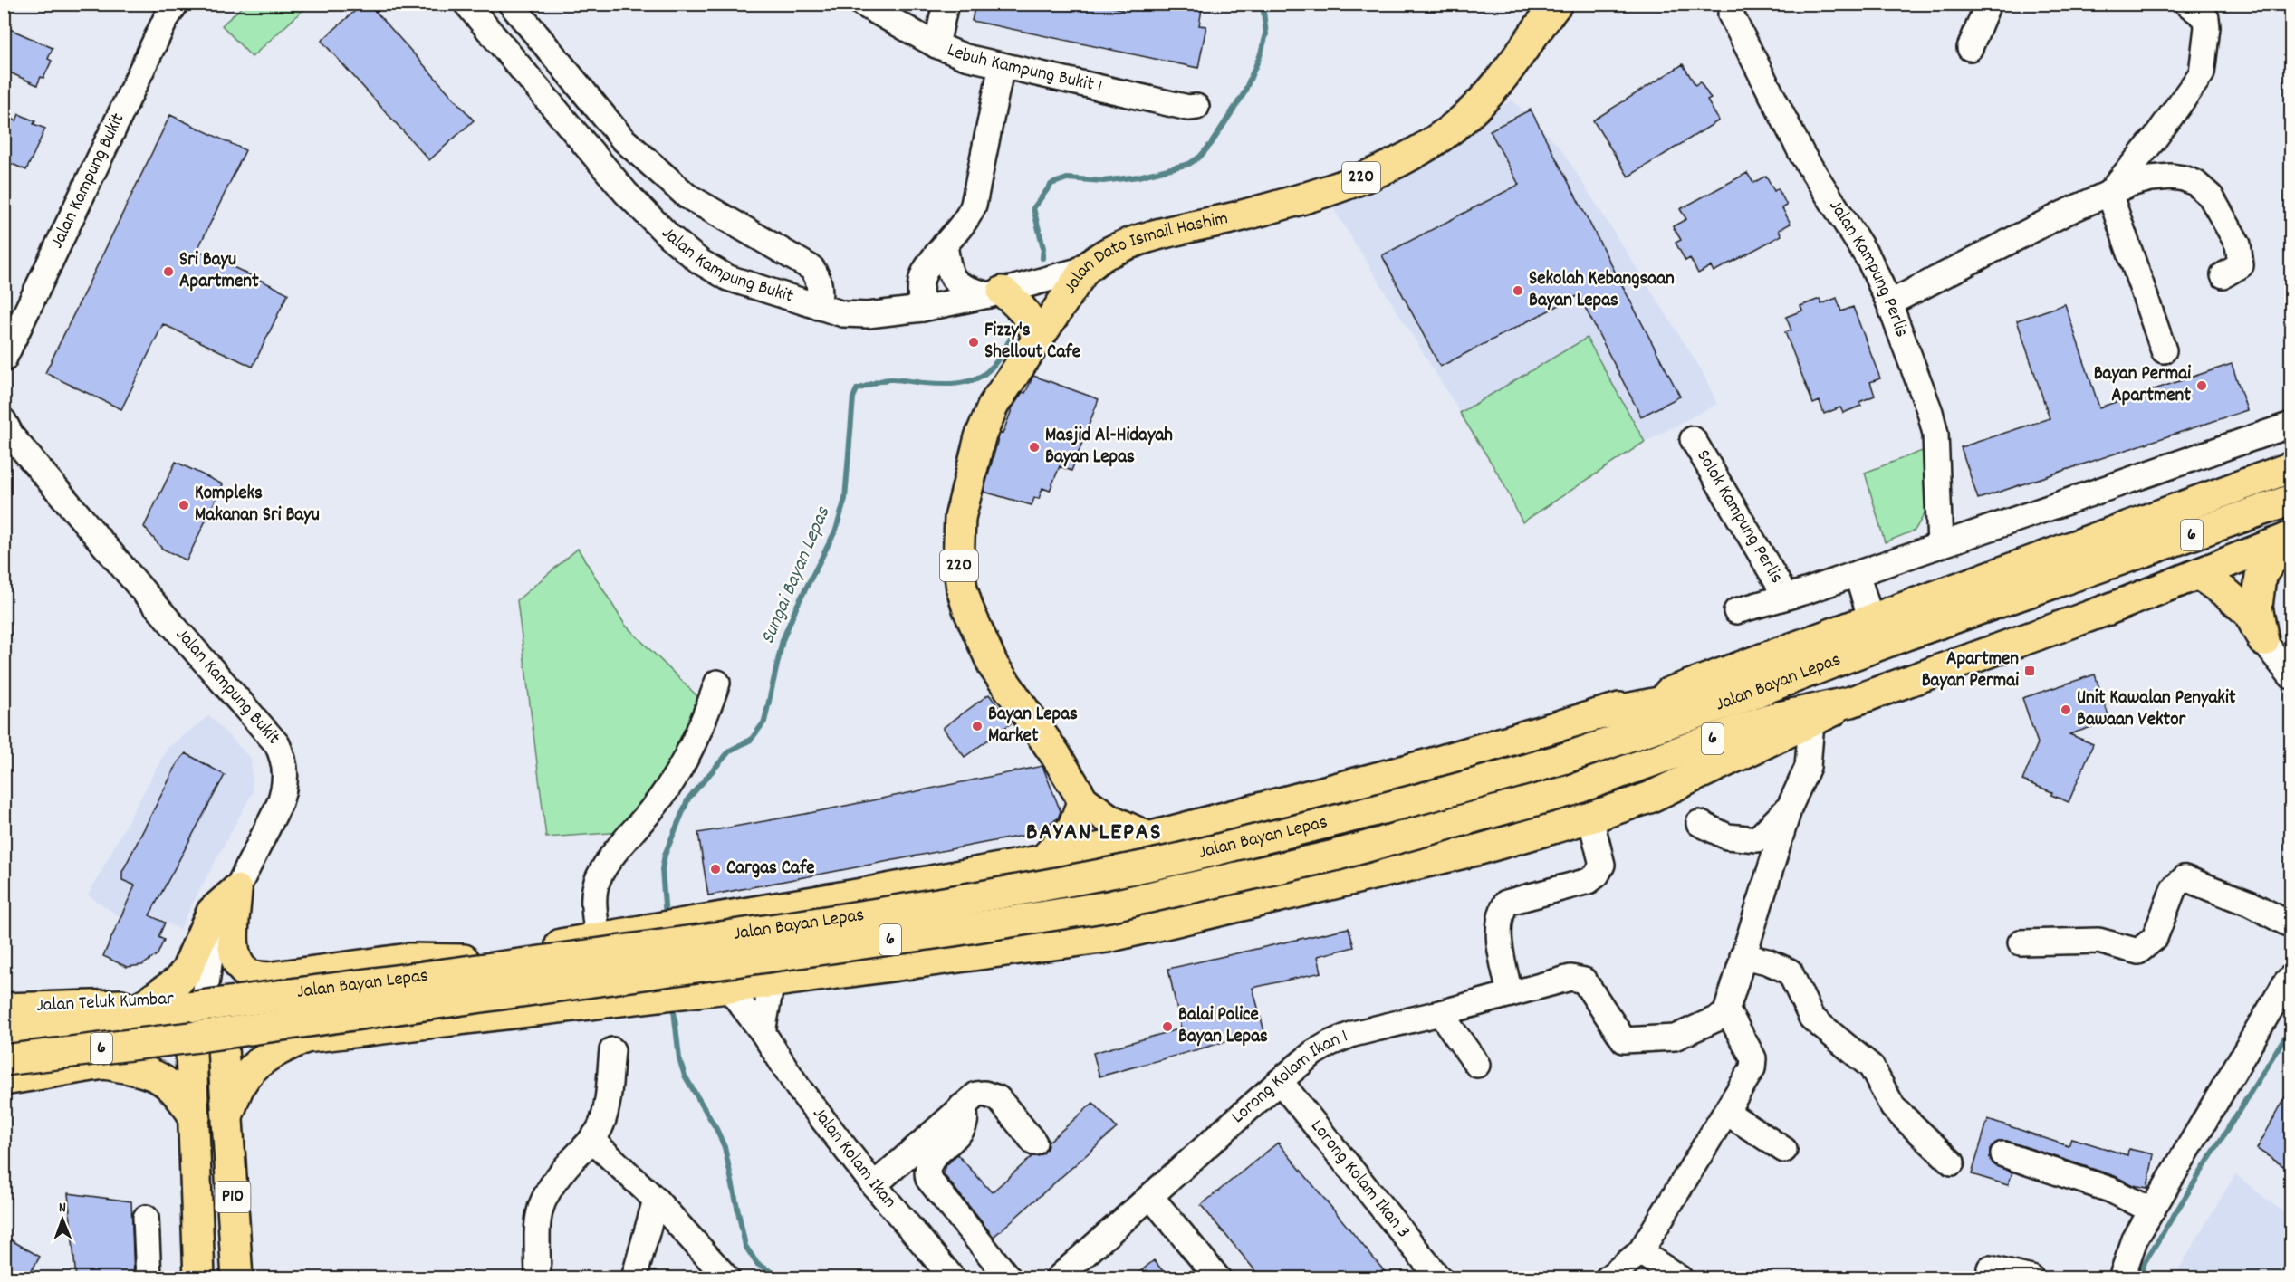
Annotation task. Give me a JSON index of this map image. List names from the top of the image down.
{
  "streets": {
    "main road": [
      "220",
      "Jalan Dato Ismail Hashim",
      "6",
      "Jalan Bayan Lepas",
      "Jalan Teluk Kumbar",
      "P10"
    ],
    "street": [
      "Lebuh Kampung Bukit 1",
      "Jalan Kampung Bukit",
      "Jalan Kampung Perlis",
      "Solok Kampung Perlis",
      "Lorong Kolam Ikan 1",
      "Jalan Kolam Ikan",
      "Lorong Kolam Ikan 3"
    ]
  },
  "crossings": [
    ["Jalan Kampung Bukit", "Jalan Dato Ismail Hashim"],
    ["Jalan Kampung Bukit", "Jalan Bayan Lepas"],
    ["Jalan Kampung Bukit", "Jalan Teluk Kumbar"],
    ["Jalan Kampung Bukit", "P10"],
    ["Jalan Dato Ismail Hashim", "Jalan Bayan Lepas"],
    ["6", "Jalan Bayan Lepas"],
    ["6", "P10"],
    ["Jalan Bayan Lepas", "Jalan Teluk Kumbar"],
    ["Jalan Bayan Lepas", "Jalan Kolam Ikan"],
    ["Jalan Bayan Lepas", "P10"],
    ["Jalan Teluk Kumbar", "P10"],
    ["Lorong Kolam Ikan 1", "Lorong Kolam Ikan 3"]
  ],
  "districts": ["BAYAN LEPAS"],
  "water": ["Sungai Bayan Lepas"],
  "places": {
    "other": [
      "Sri Bayu Apartment",
      "Sekolah Kebangsaan Bayan Lepas",
      "Fizzy's Shellout Cafe",
      "Bayan Permai Apartment",
      "Masjid Al-Hidayah Bayan Lepas",
      "Kompleks Makanan Sri Bayu",
      "Unit Kawalan Penyakit Bawaan Vektor",
      "Bayan Lepas Market",
      "Cargas Cafe",
      "Balai Police Bayan Lepas"
    ],
    "transit": ["Apartmen Bayan Permai"]
  },
  "north": "top"
}
